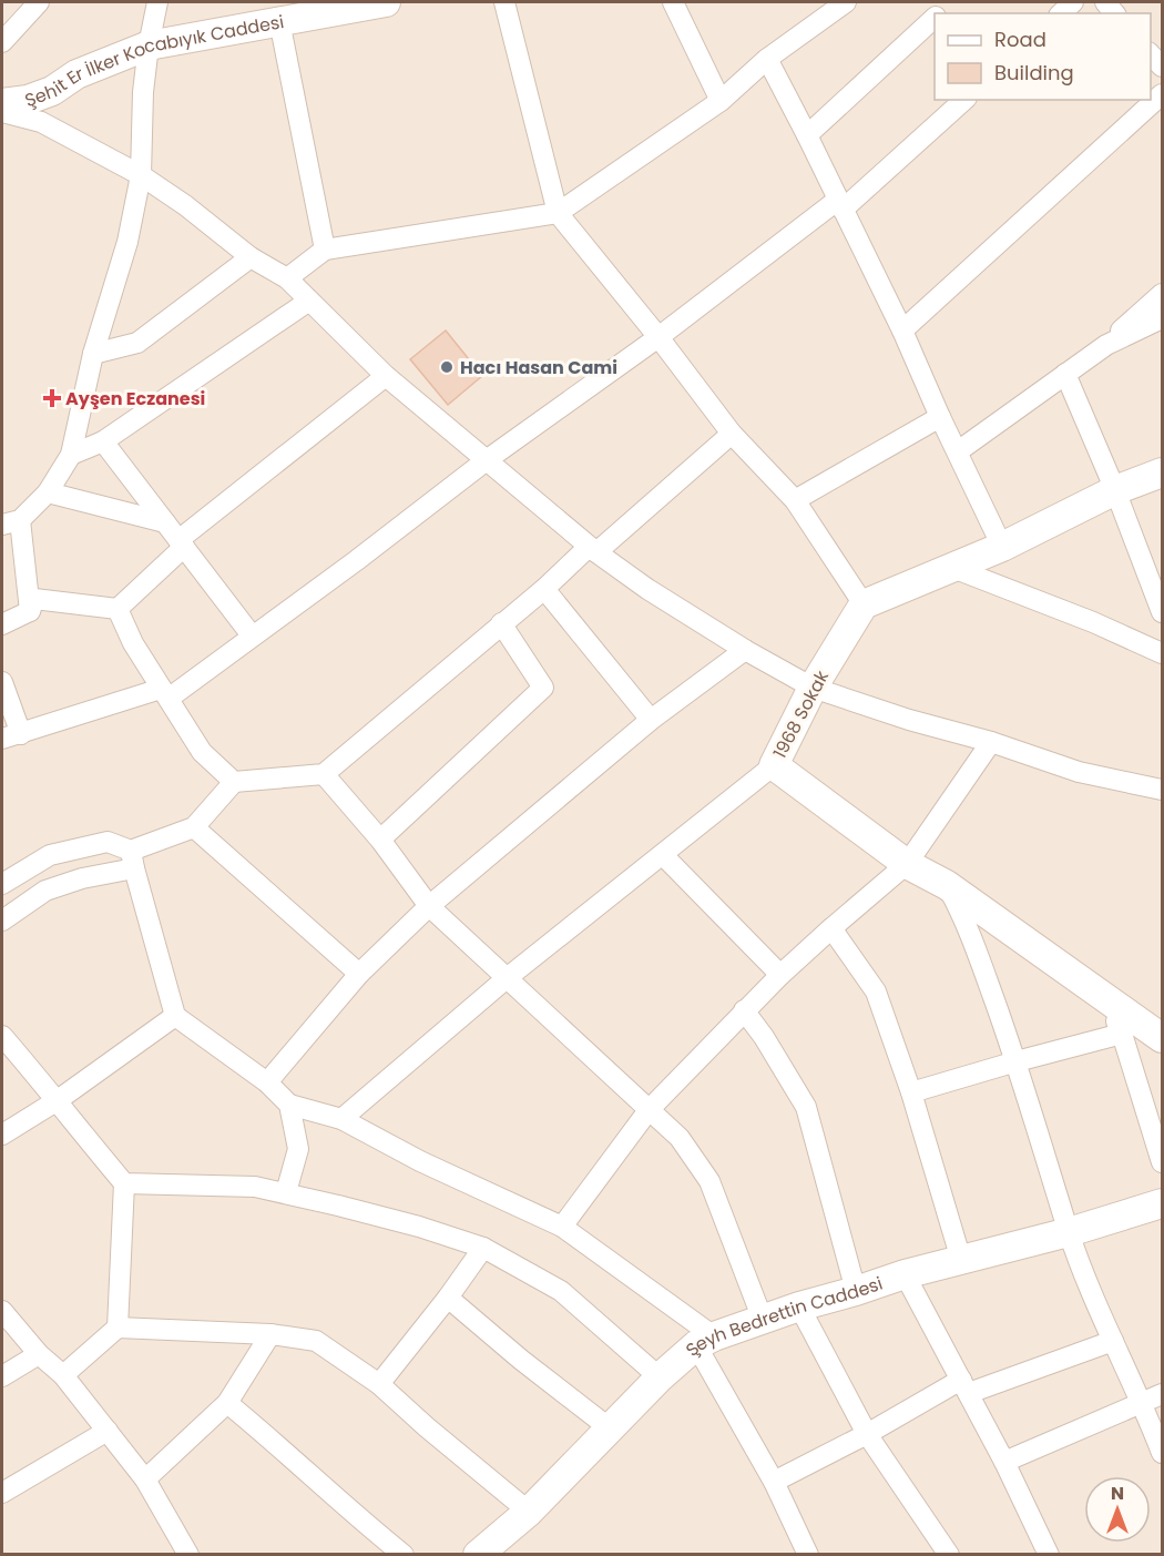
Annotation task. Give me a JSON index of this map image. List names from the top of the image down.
{
  "streets": {
    "main road": ["Şehit Er İlker Kocabıyık Caddesi", "1968 Sokak", "Şeyh Bedrettin Caddesi"]
  },
  "places": {
    "other": ["Hacı Hasan Cami"],
    "health": ["Ayşen Eczanesi"]
  },
  "legend": ["Road", "Building"],
  "north": "top"
}
